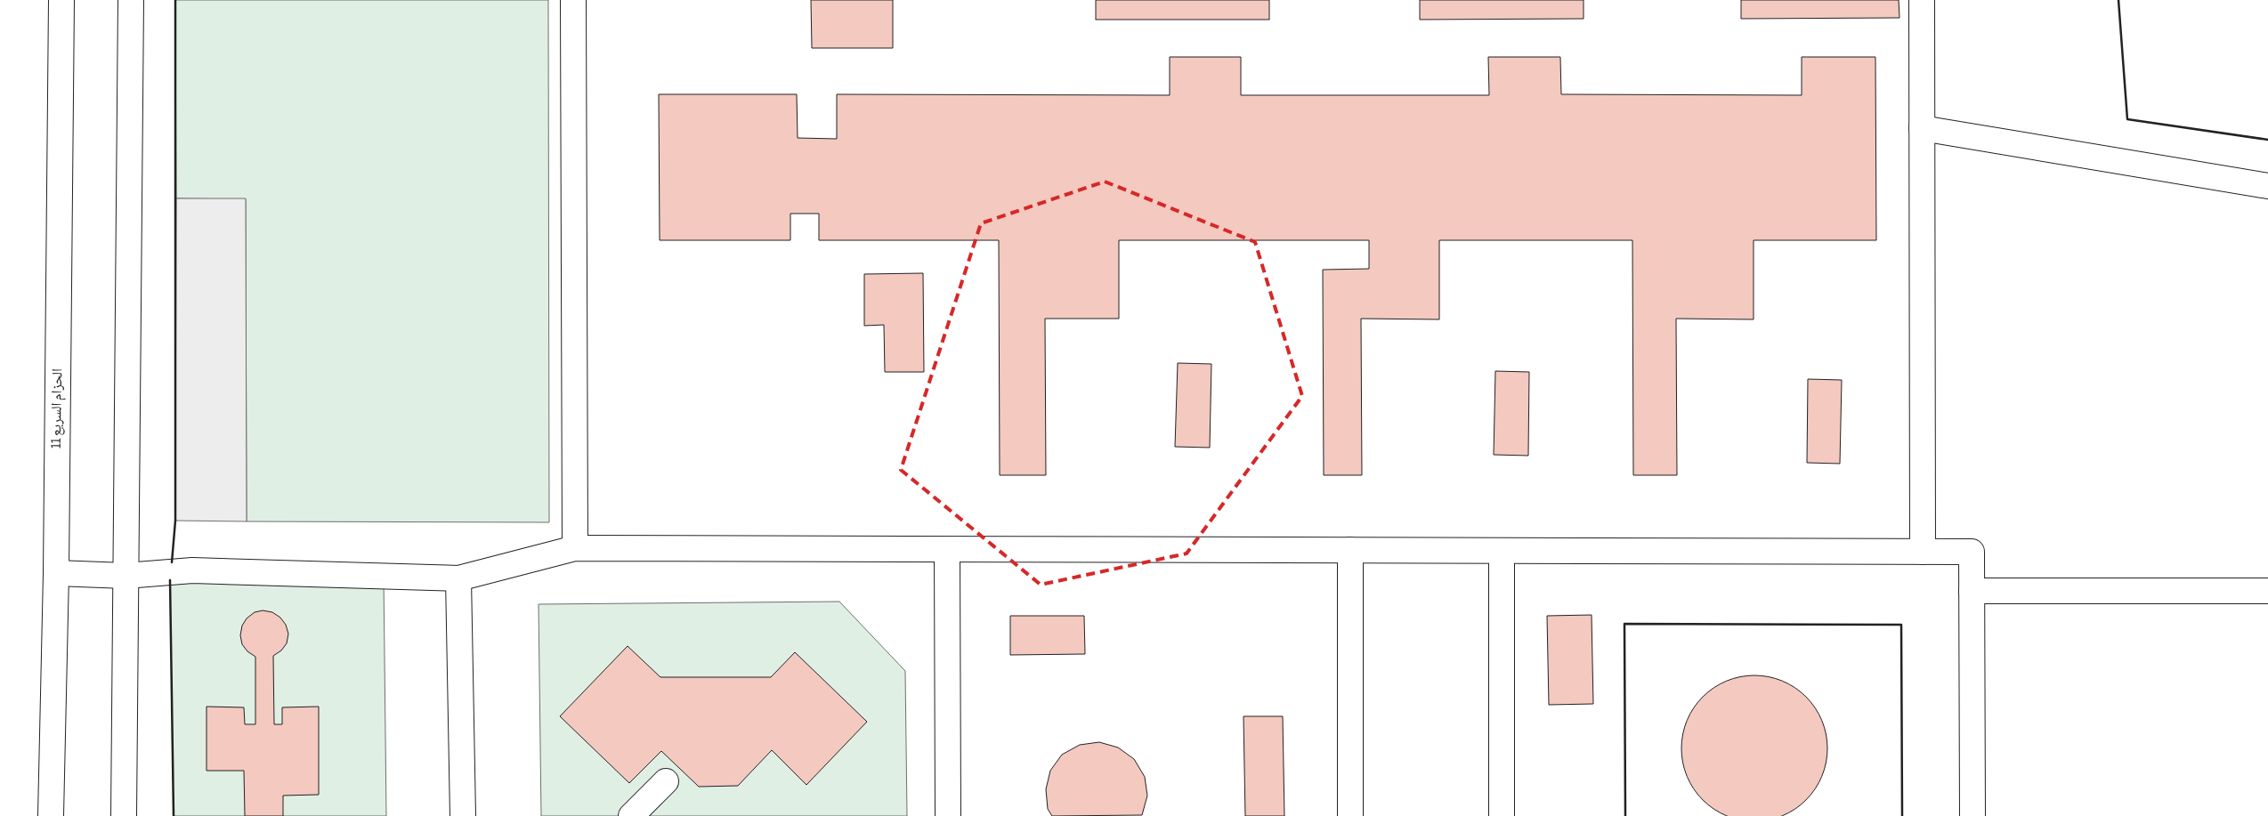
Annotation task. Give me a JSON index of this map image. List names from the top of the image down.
{
  "streets": {
    "main road": ["الحزام السريع 11"]
  }
}
